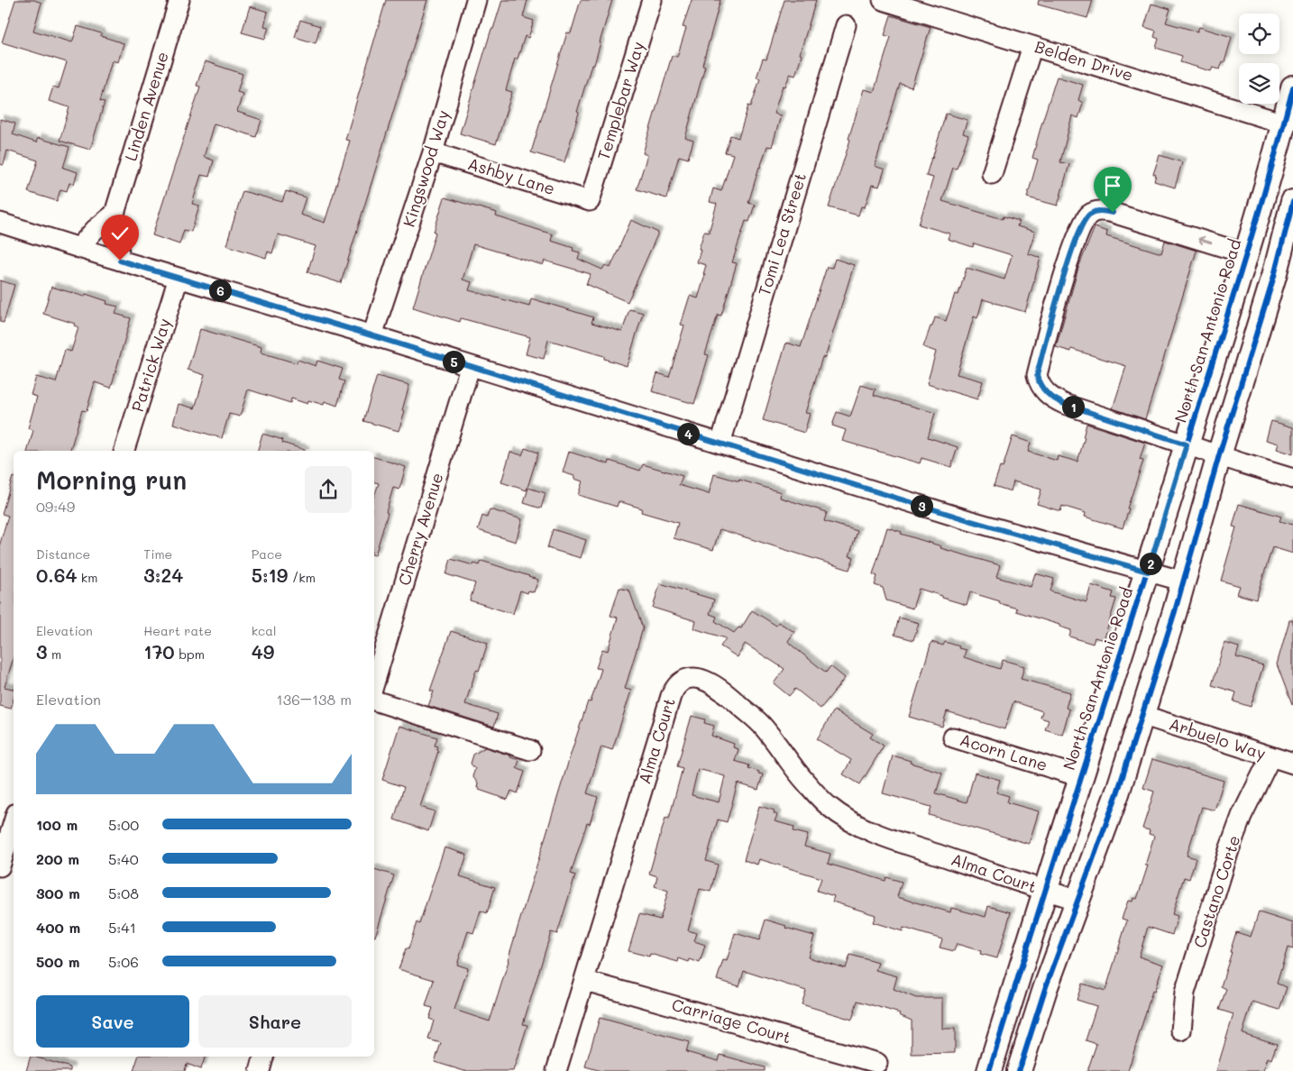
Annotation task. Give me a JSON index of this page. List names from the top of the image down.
{
  "streets": {
    "main road": ["North San Antonio Road"],
    "street": [
      "Belden Drive",
      "Templebar Way",
      "Linden Avenue",
      "Kingswood Way",
      "Ashby Lane",
      "Tomi Lea Street",
      "Patrick Way",
      "Cherry Avenue",
      "Arbuelo Way",
      "Alma Court",
      "Acorn Lane",
      "Castano Corte",
      "Carriage Court"
    ]
  },
  "crossings": [
    ["Belden Drive", "North San Antonio Road"],
    ["Templebar Way", "Ashby Lane"],
    ["Kingswood Way", "Ashby Lane"],
    ["North San Antonio Road", "Alma Court"],
    ["North San Antonio Road", "Acorn Lane"],
    ["Arbuelo Way", "Castano Corte"],
    ["Alma Court", "Carriage Court"]
  ],
  "page": {
    "pins": [
      "6",
      "5",
      "1",
      "4",
      "3",
      "2"
    ],
    "heading": ["Morning run", "09:49"],
    "stats": [
      ["Distance", "0.64 km"],
      ["Time", "3:24"],
      ["Pace", "5:19 /km"],
      ["Elevation", "3 m"],
      ["Heart rate", "170 bpm"],
      ["kcal", "49"]
    ],
    "chart": ["Elevation", "136–138 m"],
    "list": [
      {
        "name": "100 m",
        "note": "5:00"
      },
      {
        "name": "200 m",
        "note": "5:40"
      },
      {
        "name": "300 m",
        "note": "5:08"
      },
      {
        "name": "400 m",
        "note": "5:41"
      },
      {
        "name": "500 m",
        "note": "5:06"
      }
    ],
    "buttons": ["Save", "Share"]
  }
}
